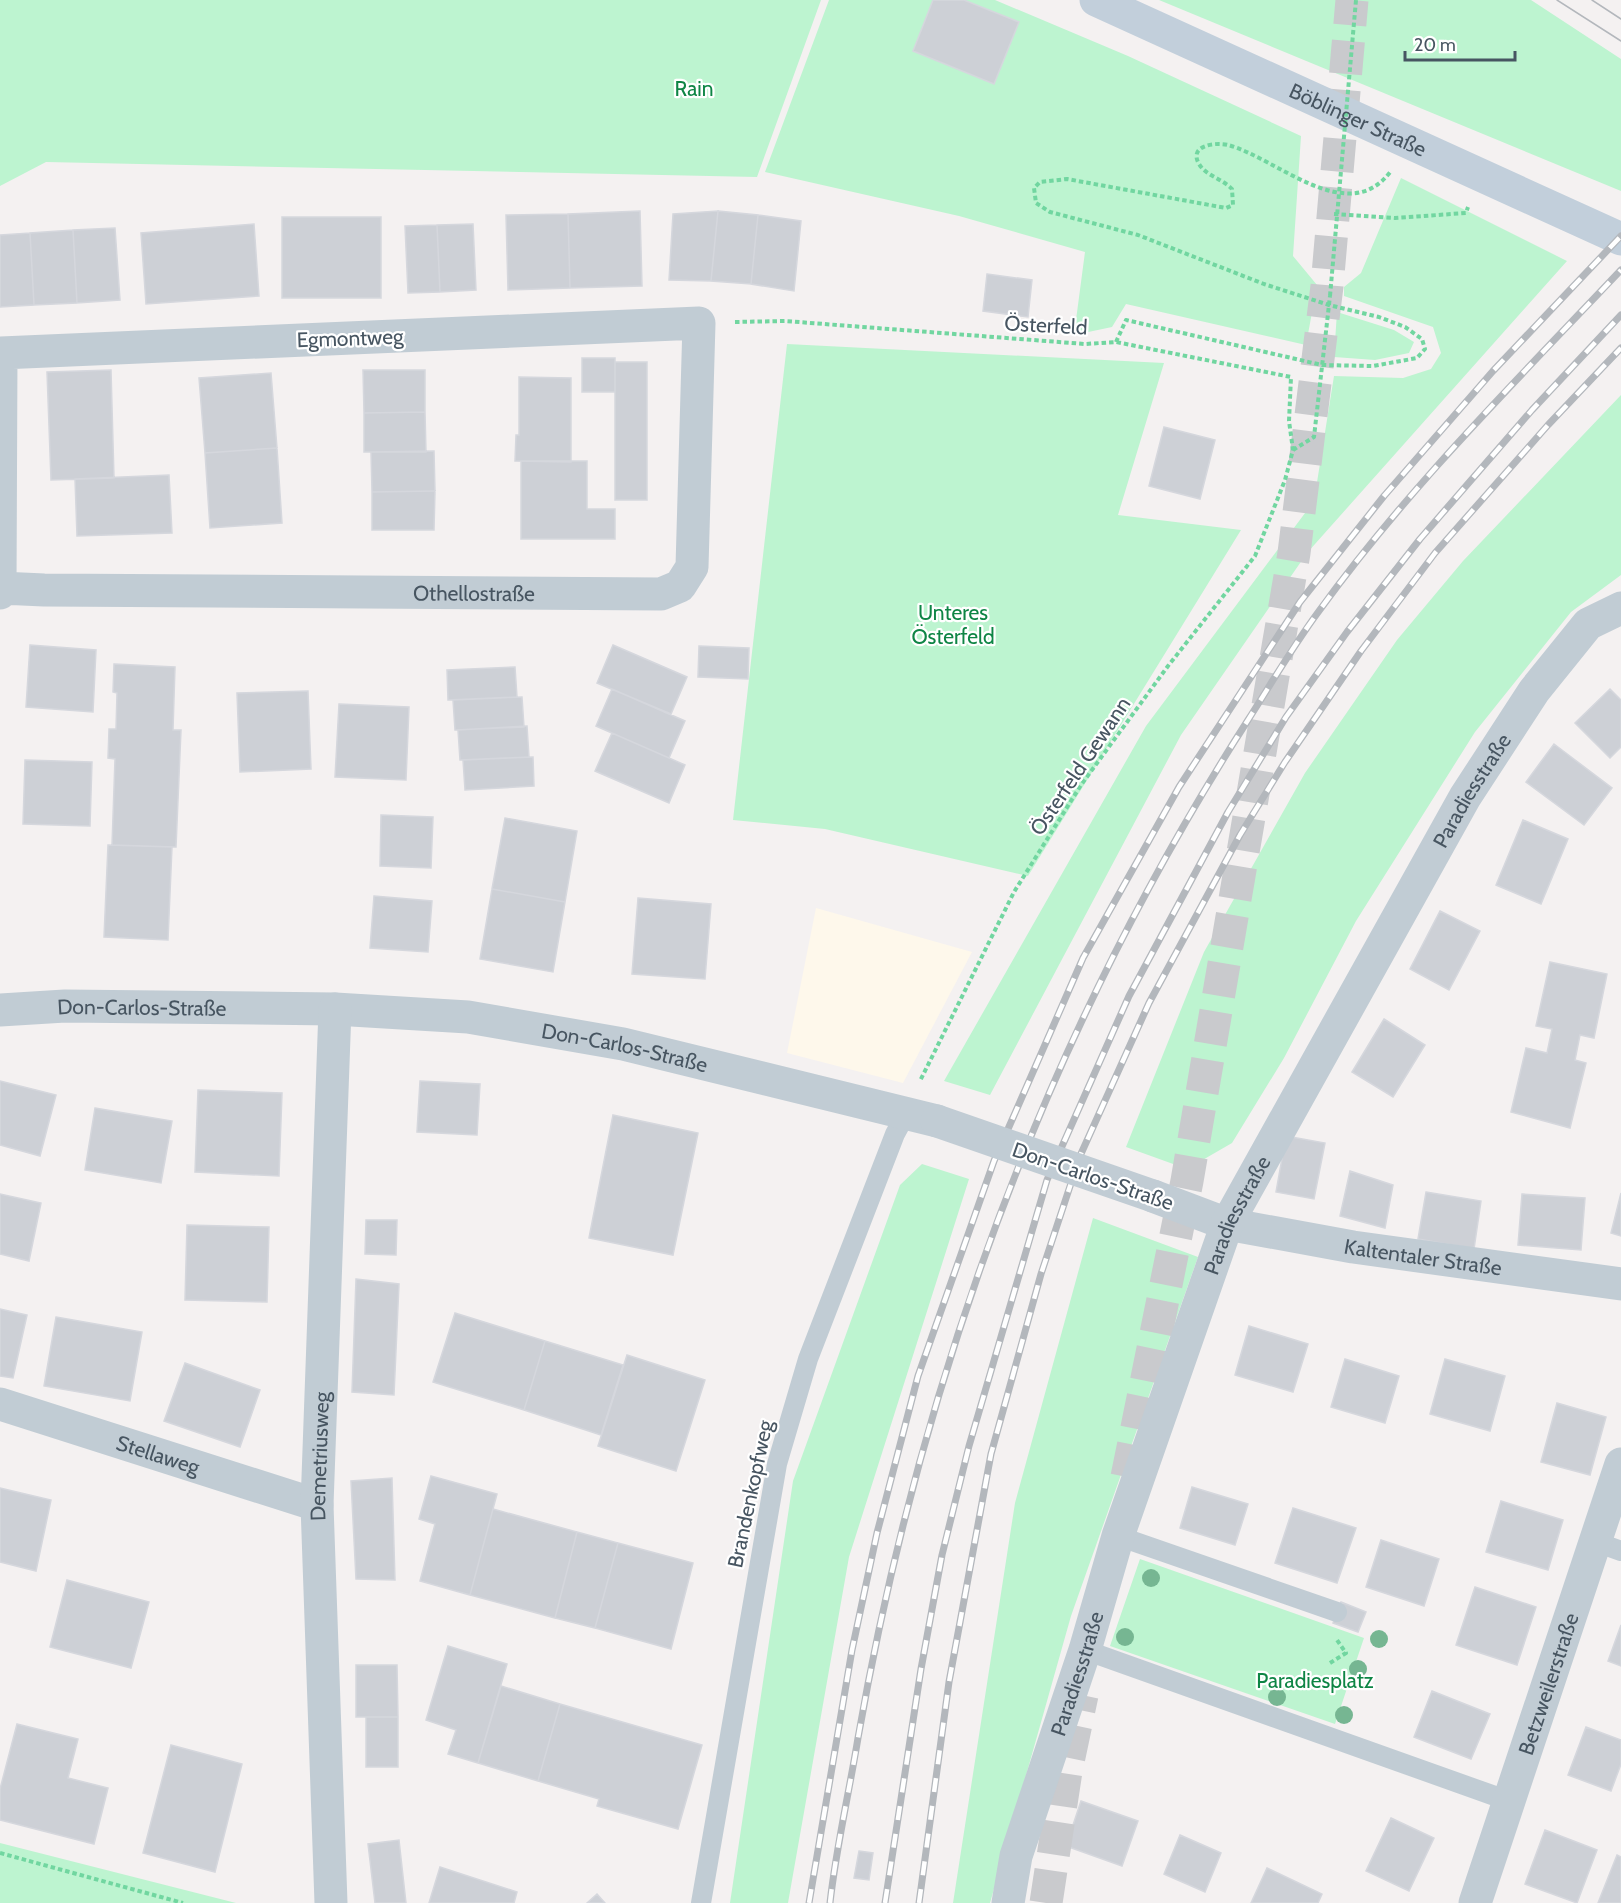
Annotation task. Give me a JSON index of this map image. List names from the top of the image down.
{
  "streets": {
    "main road": ["Böblinger Straße"],
    "street": [
      "Egmontweg",
      "Othellostraße",
      "Paradiesstraße",
      "Don-Carlos-Straße",
      "Kaltentaler Straße",
      "Stellaweg",
      "Demetriusweg",
      "Betzweilerstraße"
    ],
    "lane": ["Brandenkopfweg"],
    "path": ["Österfeld", "Österfeld Gewann"]
  },
  "crossings": [
    ["Österfeld", "Egmontweg"],
    ["Österfeld", "Othellostraße"],
    ["Österfeld", "Österfeld Gewann"],
    ["Egmontweg", "Othellostraße"],
    ["Österfeld Gewann", "Don-Carlos-Straße"],
    ["Österfeld Gewann", "Brandenkopfweg"],
    ["Paradiesstraße", "Don-Carlos-Straße"],
    ["Paradiesstraße", "Kaltentaler Straße"],
    ["Don-Carlos-Straße", "Kaltentaler Straße"],
    ["Don-Carlos-Straße", "Demetriusweg"],
    ["Don-Carlos-Straße", "Brandenkopfweg"],
    ["Stellaweg", "Demetriusweg"]
  ],
  "parks": ["Rain", "Unteres Österfeld", "Paradiesplatz"],
  "scale_bar": "20 m"
}
